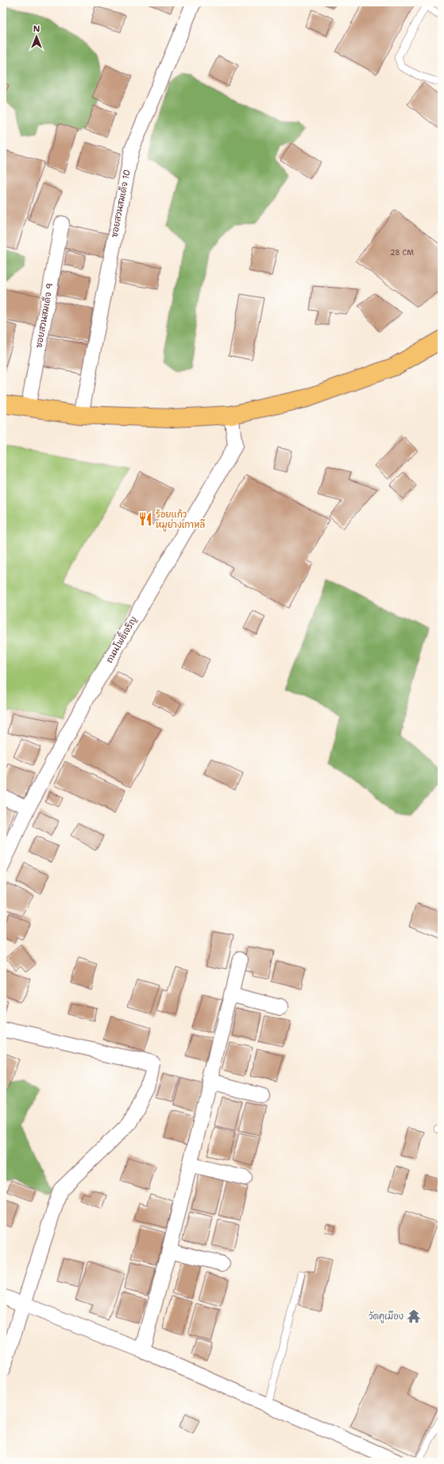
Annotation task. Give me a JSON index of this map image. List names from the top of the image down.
{
  "streets": {
    "street": ["ซอยสวนสมเด็จ 10", "ซอยสวนสมเด็จ 9", "ถนนโพธิ์เจริญ"]
  },
  "places": {
    "restaurant": ["ร้อยแก้ว หมูย่างเกาหลี"],
    "temple": ["วัดคูเมือง"]
  },
  "house_numbers": ["28 CM"],
  "north": "top"
}
